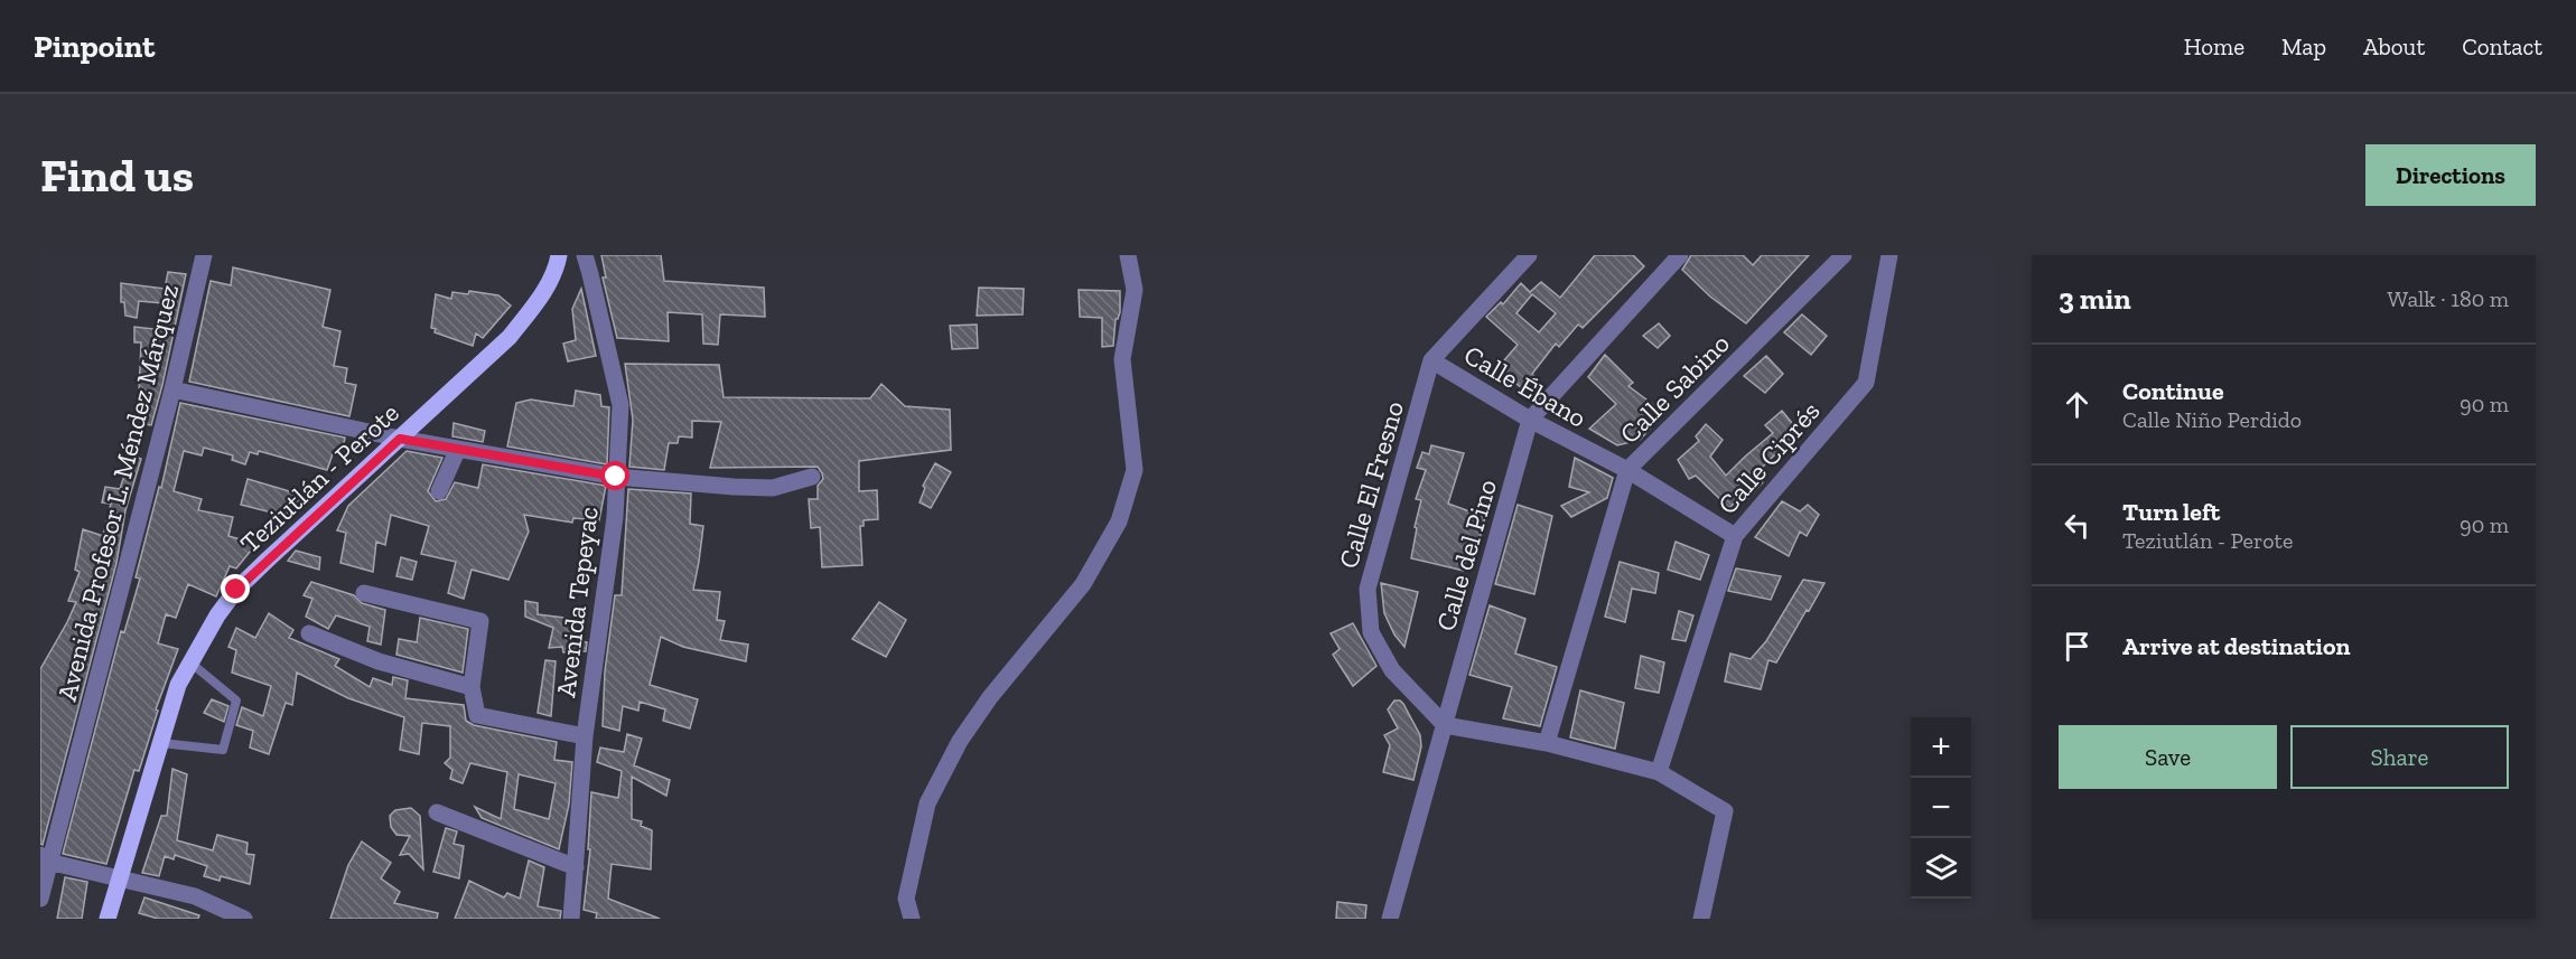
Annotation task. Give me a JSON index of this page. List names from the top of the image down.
{
  "streets": {
    "main road": ["Teziutlán - Perote"],
    "street": [
      "Calle Ébano",
      "Calle Sabino",
      "Calle Ciprés",
      "Calle El Fresno",
      "Avenida Profesor L. Méndez Márquez",
      "Calle del Pino",
      "Avenida Tepeyac"
    ]
  },
  "crossings": [
    ["Calle Ébano", "Calle Sabino"],
    ["Calle Ébano", "Calle Ciprés"],
    ["Calle Ébano", "Calle El Fresno"],
    ["Calle Ébano", "Calle del Pino"],
    ["Calle El Fresno", "Calle del Pino"]
  ],
  "page": {
    "header": "Pinpoint",
    "nav": [
      "Home",
      "Map",
      "About",
      "Contact"
    ],
    "buttons": [
      "Directions",
      ["Save", "Share"]
    ],
    "title": "Find us",
    "heading": ["3 min", "Walk · 180 m"],
    "list": [
      ["Continue", "Calle Niño Perdido", "90 m"],
      ["Turn left", "Teziutlán - Perote", "90 m"],
      "Arrive at destination"
    ],
    "map_buttons": ["+", "−"]
  }
}
